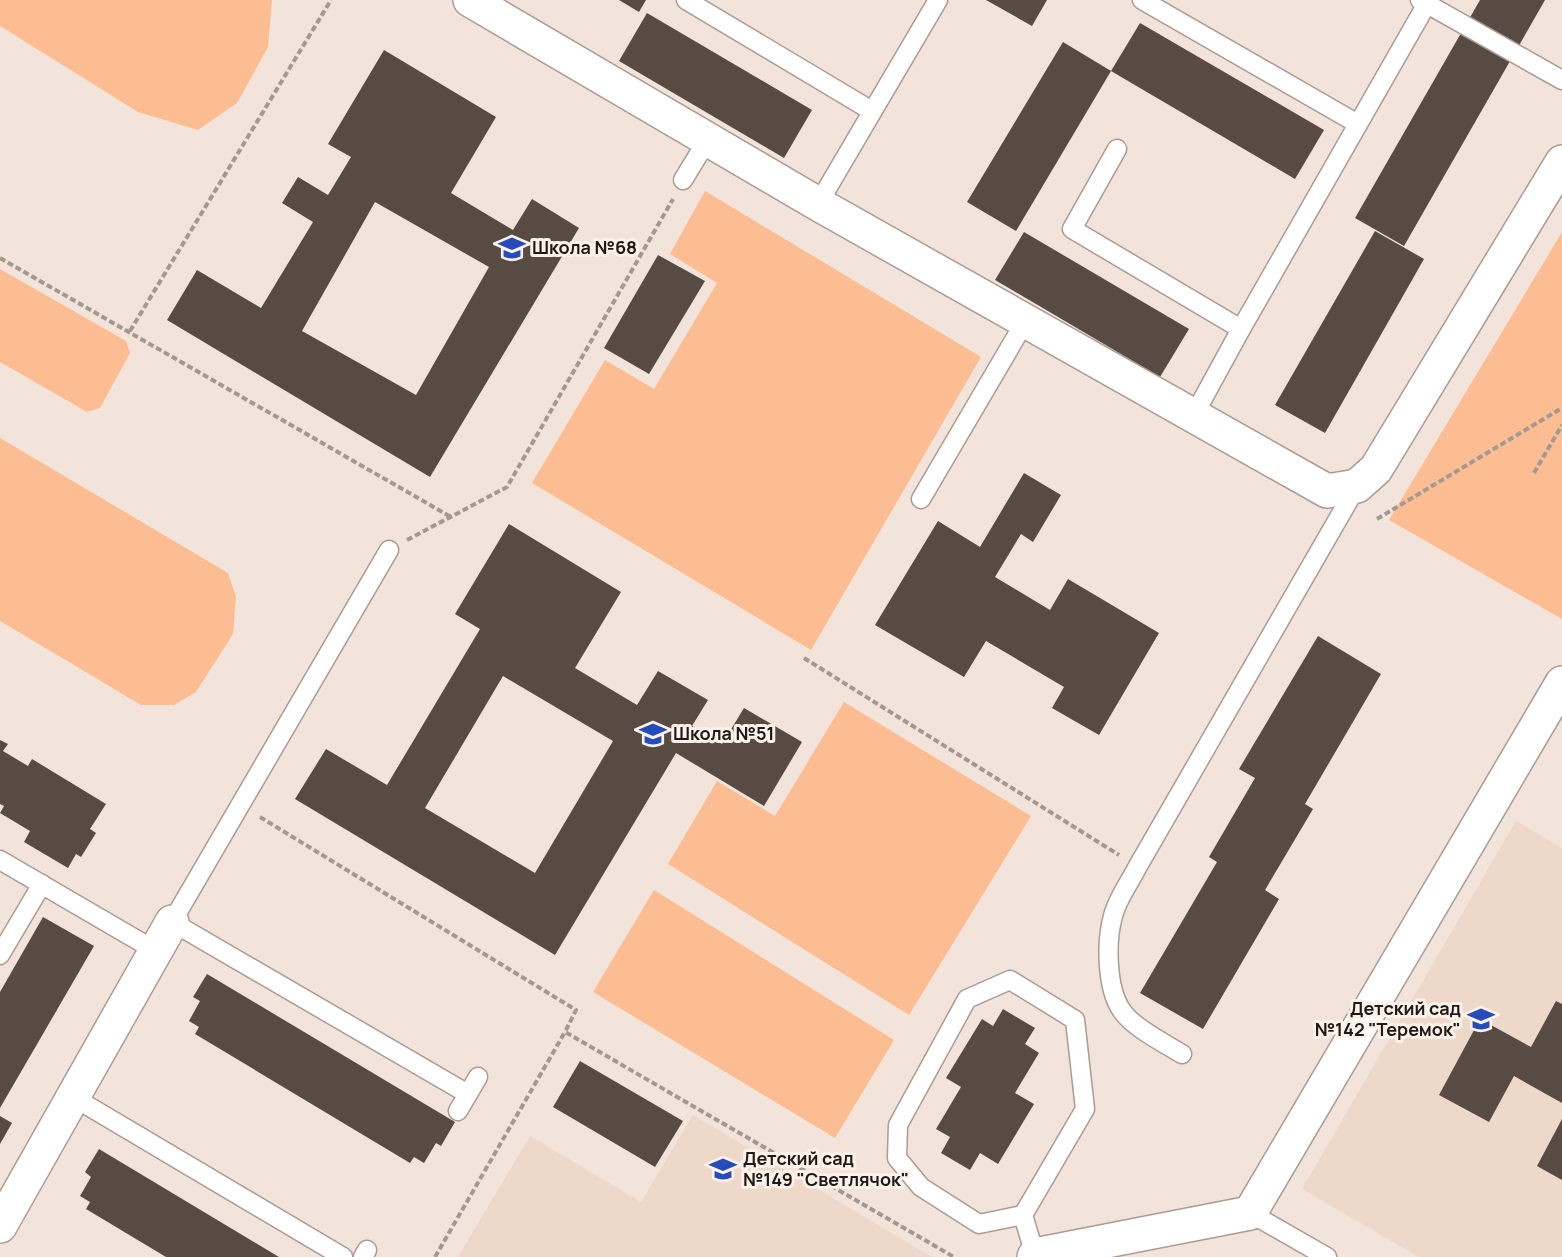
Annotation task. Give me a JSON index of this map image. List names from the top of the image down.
{
  "places": {
    "school or university": [
      "Школа №68",
      "Школа №51",
      "Детский сад №142 \"Теремок\"",
      "Детский сад №149 \"Светлячок\""
    ]
  }
}
